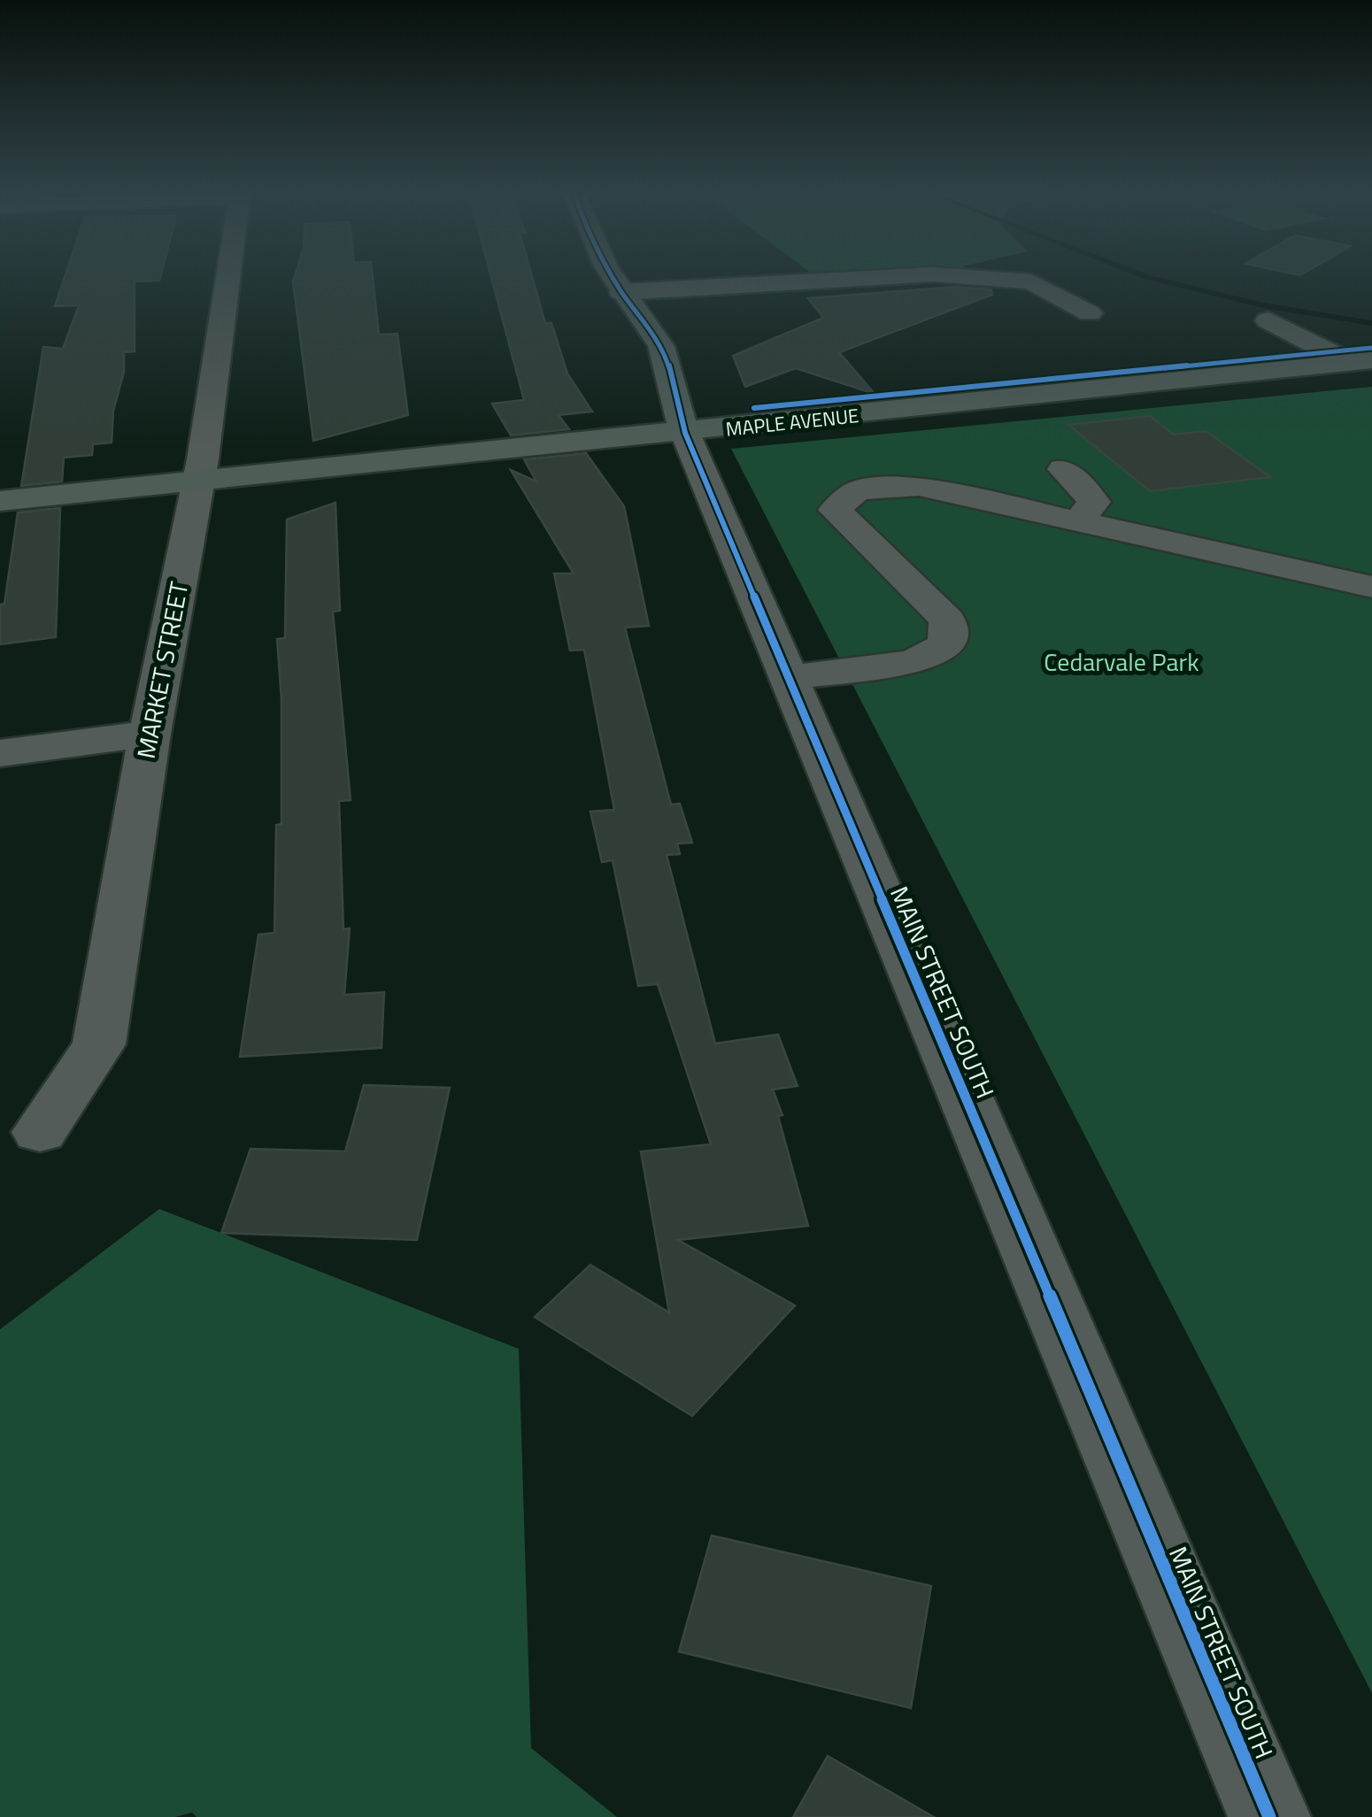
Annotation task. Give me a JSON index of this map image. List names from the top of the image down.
{
  "streets": {
    "main road": ["MAPLE AVENUE", "MAIN STREET SOUTH"],
    "street": ["MARKET STREET"]
  },
  "crossings": [
    ["MAPLE AVENUE", "MARKET STREET"],
    ["MAPLE AVENUE", "MAIN STREET SOUTH"]
  ],
  "parks": ["Cedarvale Park"]
}
